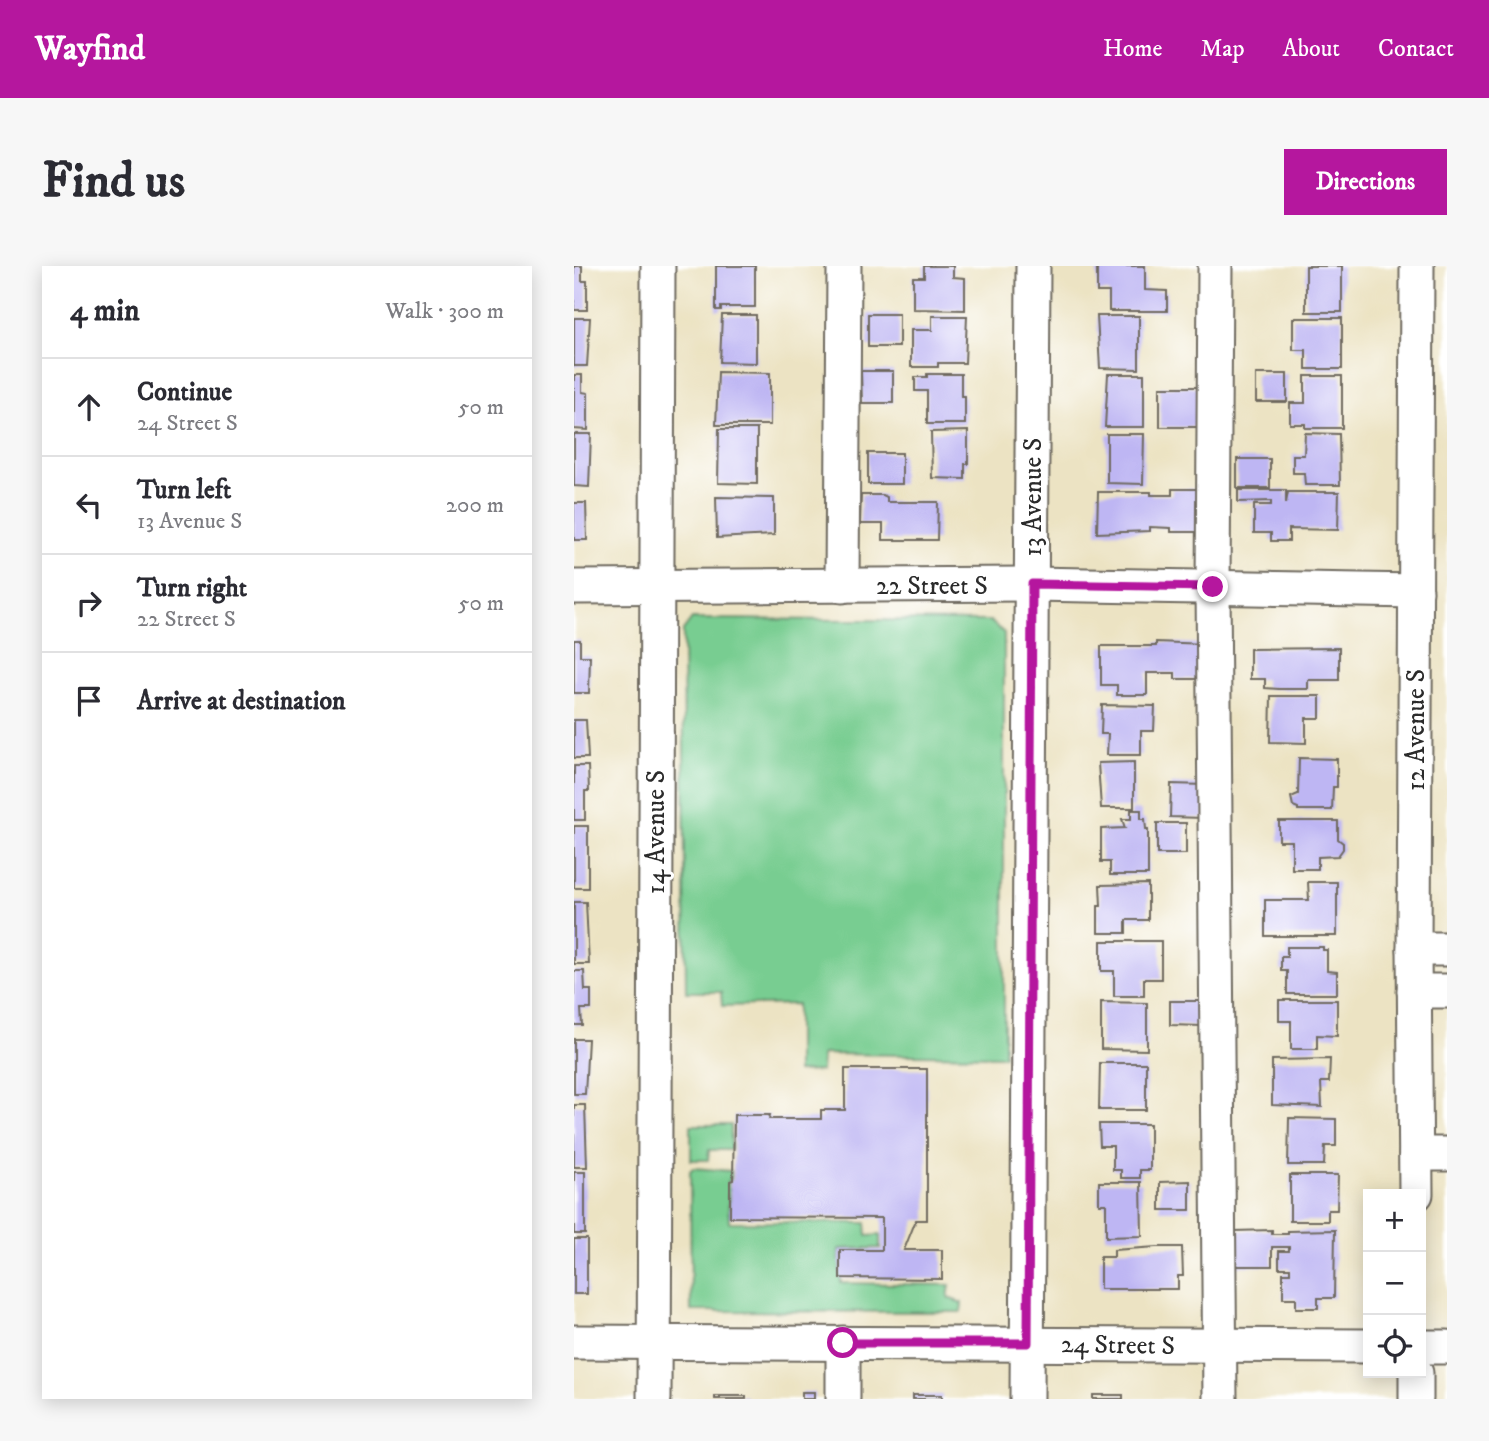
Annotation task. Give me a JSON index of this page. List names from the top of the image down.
{
  "streets": {
    "street": [
      "13 Avenue S",
      "22 Street S",
      "12 Avenue S",
      "14 Avenue S",
      "24 Street S"
    ]
  },
  "crossings": [
    ["13 Avenue S", "22 Street S"],
    ["13 Avenue S", "24 Street S"],
    ["22 Street S", "12 Avenue S"],
    ["22 Street S", "14 Avenue S"],
    ["14 Avenue S", "24 Street S"]
  ],
  "page": {
    "header": "Wayfind",
    "nav": [
      "Home",
      "Map",
      "About",
      "Contact"
    ],
    "buttons": "Directions",
    "title": "Find us",
    "heading": ["4 min", "Walk · 300 m"],
    "list": [
      ["Continue", "24 Street S", "50 m"],
      ["Turn left", "13 Avenue S", "200 m"],
      ["Turn right", "22 Street S", "50 m"],
      "Arrive at destination"
    ],
    "map_buttons": ["+", "−"]
  }
}
